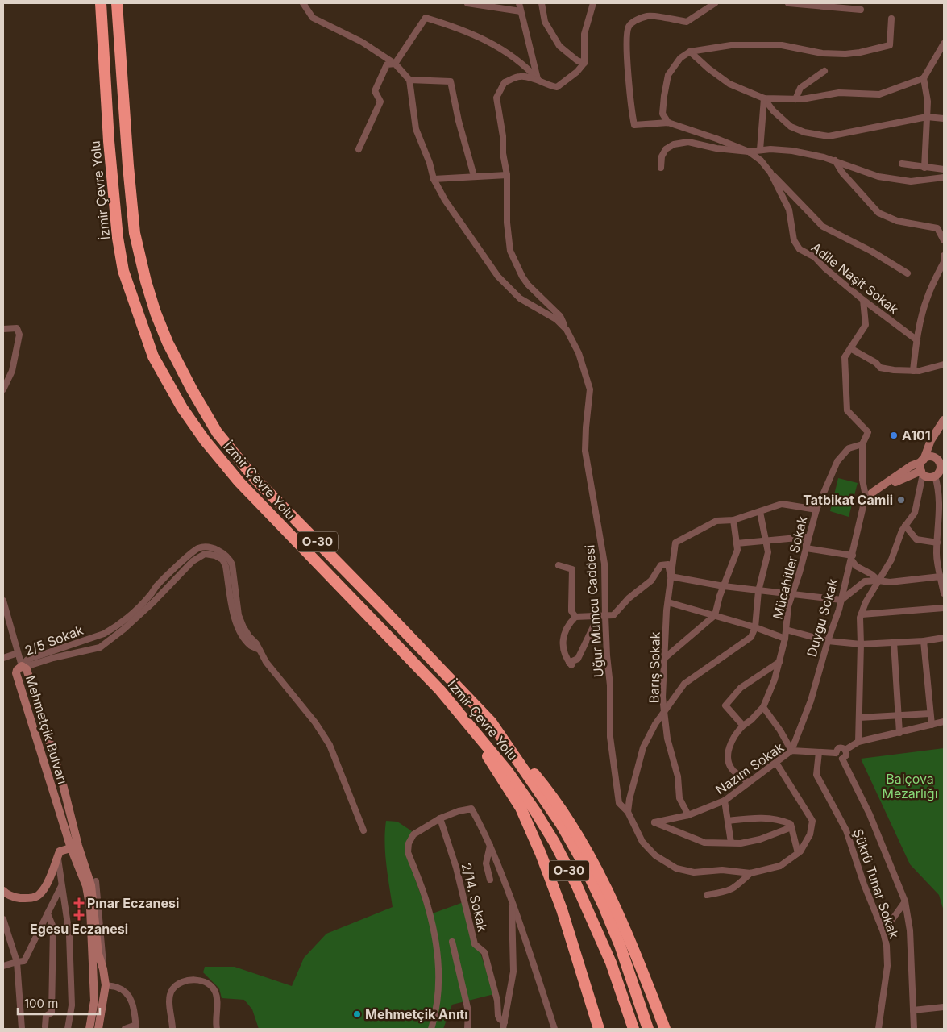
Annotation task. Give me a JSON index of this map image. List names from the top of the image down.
{
  "streets": {
    "highway": ["İzmir Çevre Yolu", "O-30"],
    "main road": ["Mehmetçik Bulvarı"],
    "street": [
      "Adile Naşit Sokak",
      "Mücahitler Sokak",
      "Uğur Mumcu Caddesi",
      "Duygu Sokak",
      "2/5 Sokak",
      "Barış Sokak",
      "Nazım Sokak",
      "Şükrü Tunar Sokak",
      "2/14. Sokak"
    ]
  },
  "crossings": [
    ["Duygu Sokak", "Nazım Sokak"],
    ["2/5 Sokak", "Mehmetçik Bulvarı"],
    ["Barış Sokak", "Nazım Sokak"],
    ["Nazım Sokak", "Şükrü Tunar Sokak"]
  ],
  "parks": ["Balçova Mezarlığı"],
  "places": {
    "other": ["A101", "Tatbikat Camii", "Mehmetçik Anıtı"],
    "health": ["Pınar Eczanesi", "Egesu Eczanesi"]
  },
  "scale_bar": "100 m"
}
